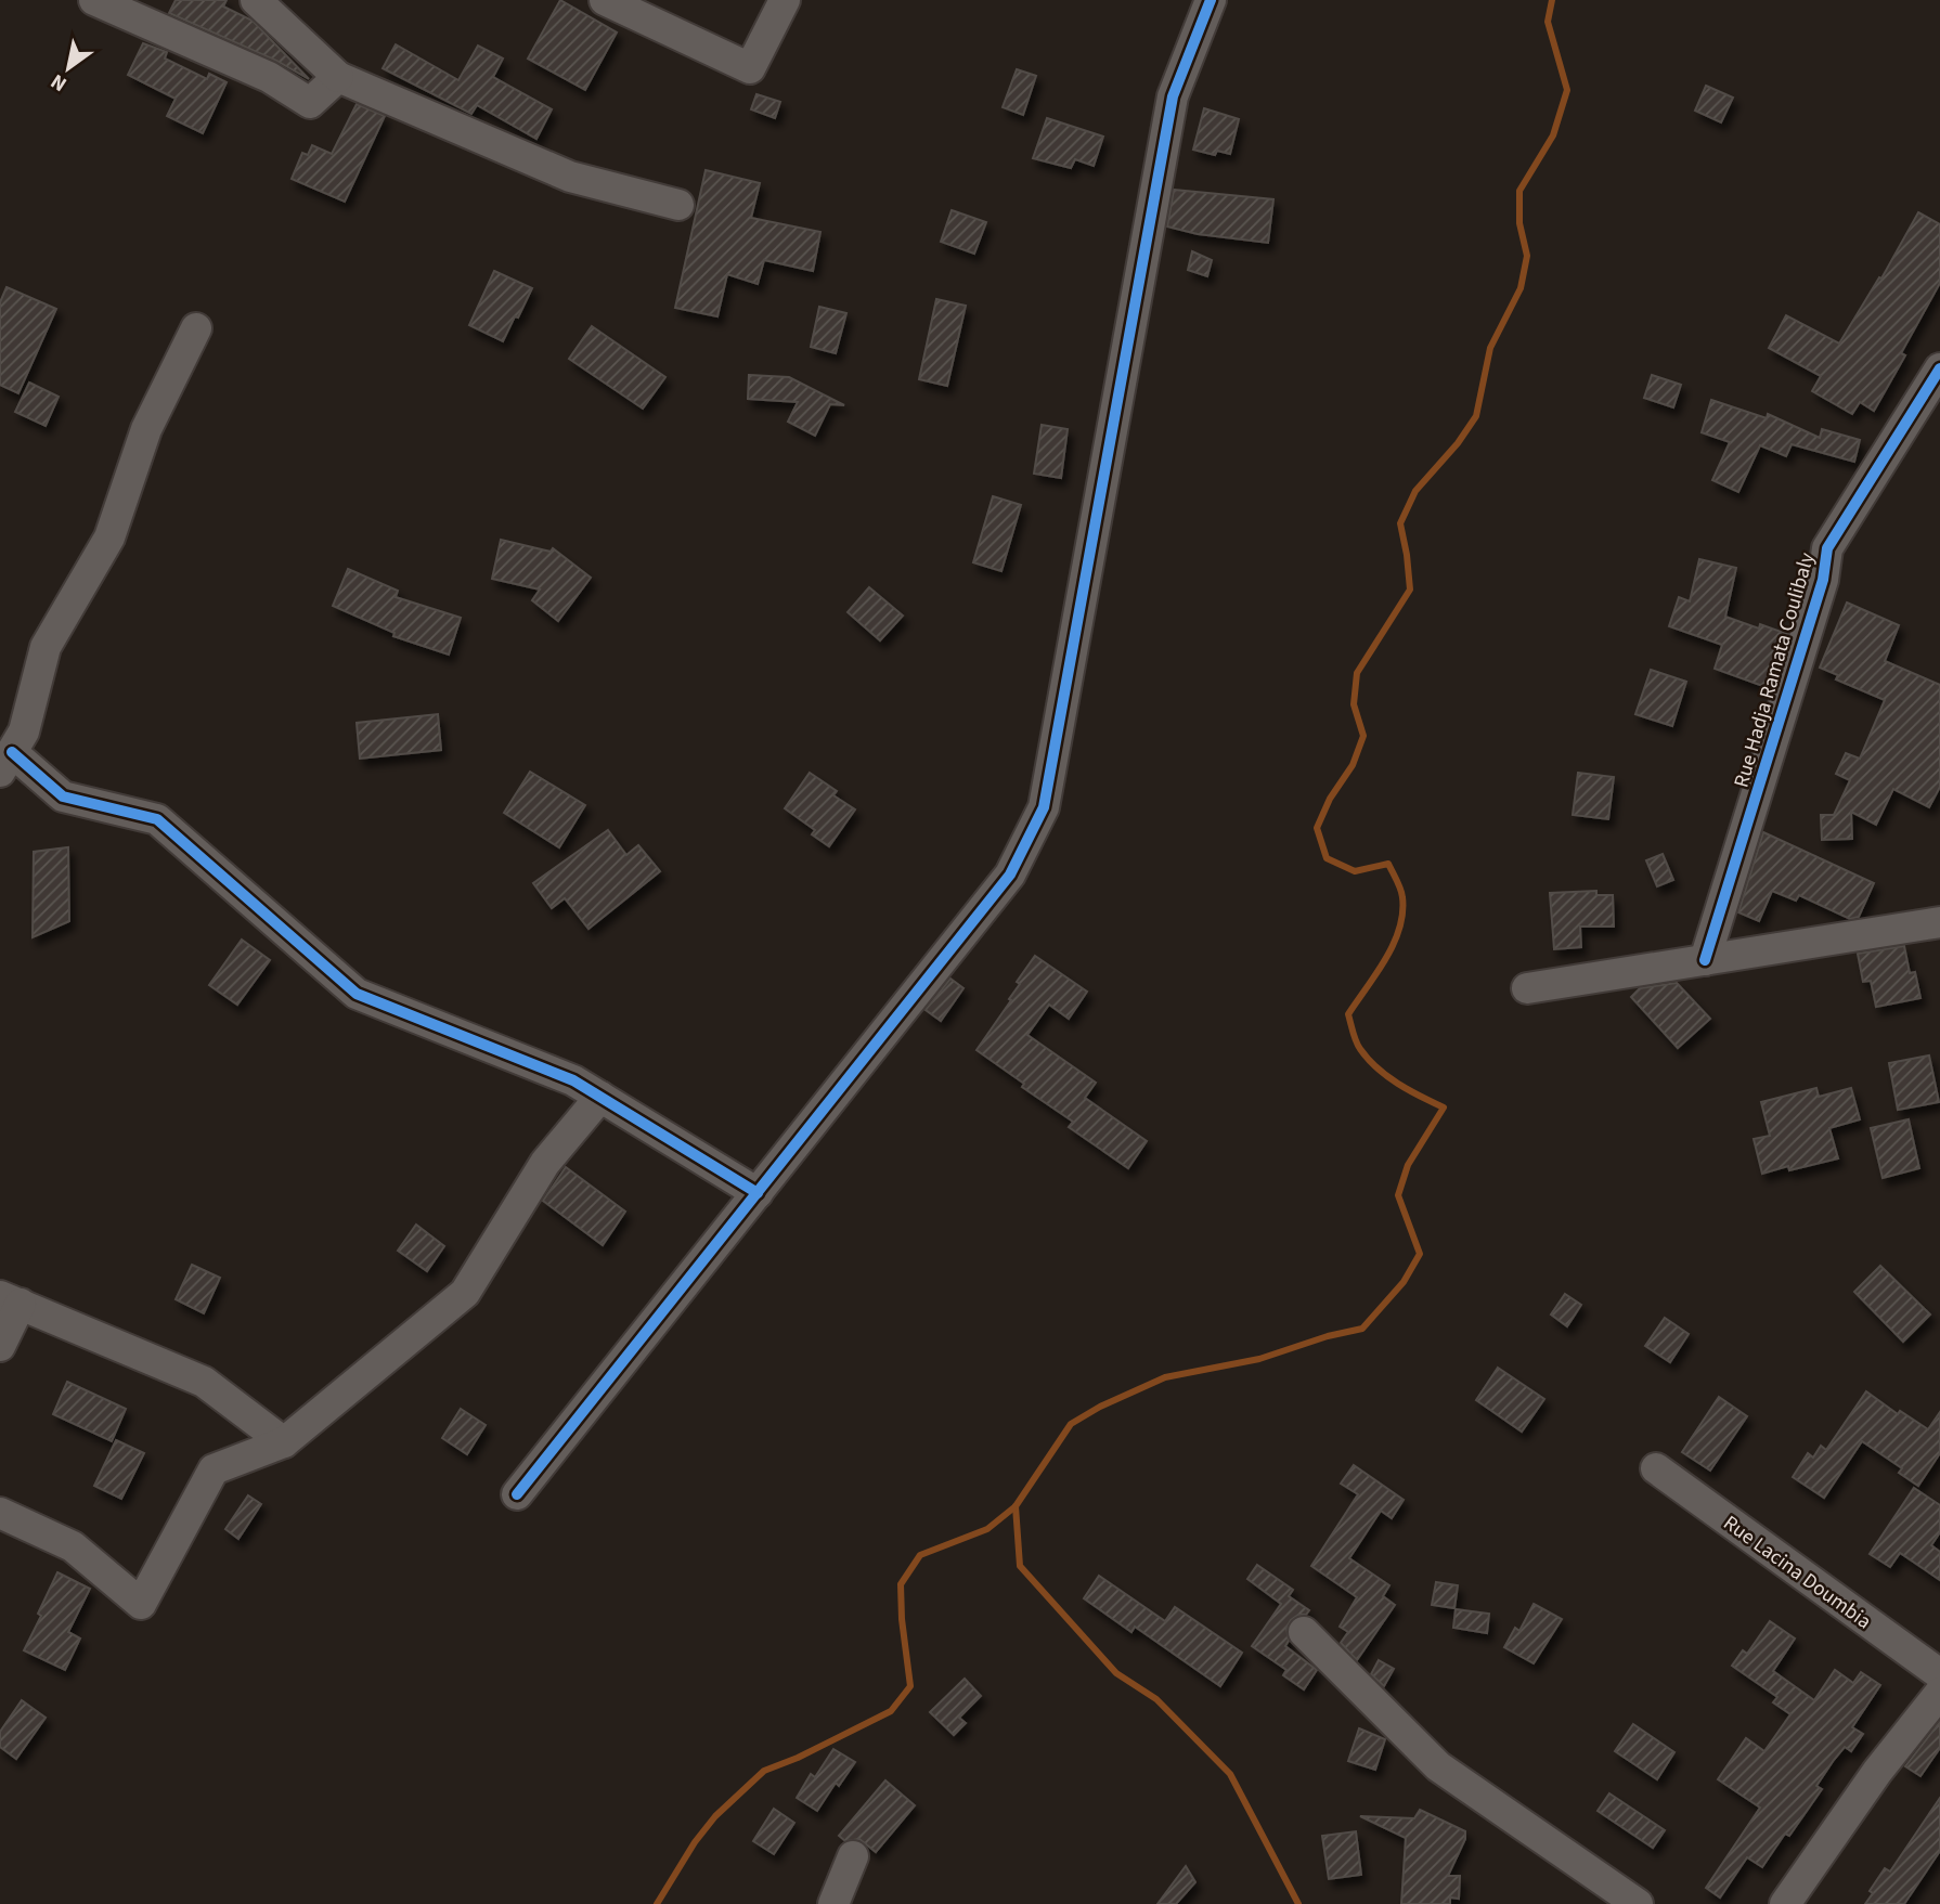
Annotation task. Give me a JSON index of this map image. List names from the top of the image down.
{
  "streets": {
    "street": ["Rue Hadja Ramata Coulibaly", "Rue Lacina Doumbia"]
  },
  "north": "bottom left"
}
